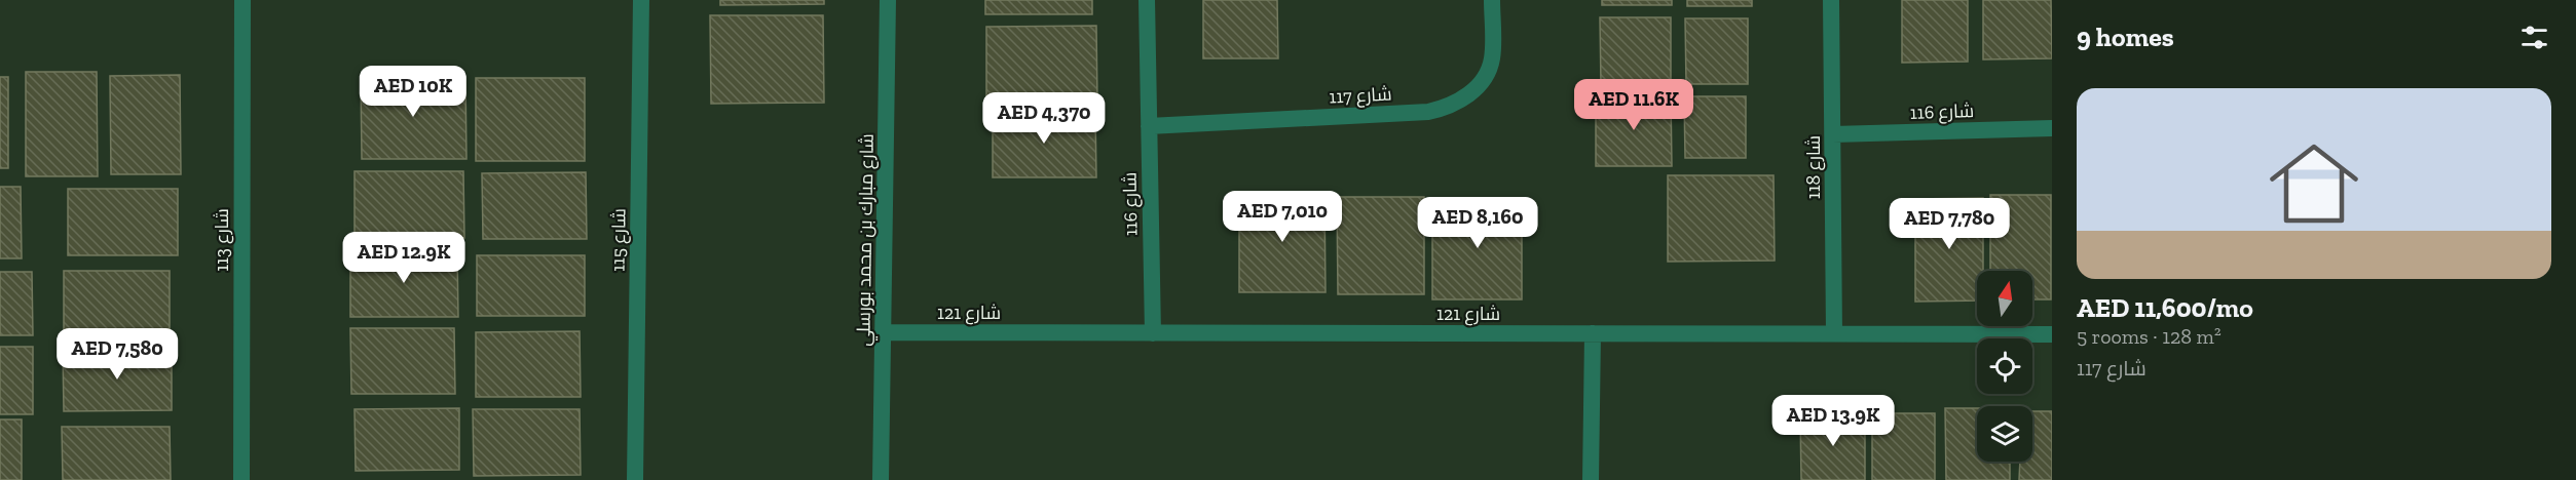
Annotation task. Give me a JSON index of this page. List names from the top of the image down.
{
  "streets": {
    "street": [
      "شارع 117",
      "شارع 116",
      "شارع 118",
      "شارع 113",
      "شارع 115",
      "شارع مبارك بن محمد بورسلي",
      "شارع 121"
    ]
  },
  "crossings": [
    ["شارع 117", "شارع 116"],
    ["شارع 116", "شارع 118"],
    ["شارع 116", "شارع 121"],
    ["شارع 118", "شارع 121"],
    ["شارع مبارك بن محمد بورسلي", "شارع 121"]
  ],
  "north": "top",
  "page": {
    "heading": "9 homes",
    "price": [
      "AED 10K",
      "AED 11.6K",
      "AED 4,370",
      "AED 7,010",
      "AED 8,160",
      "AED 7,780",
      "AED 12.9K",
      "AED 7,580",
      "AED 13.9K"
    ],
    "list": [
      {
        "name": "AED 11,600/mo",
        "note": "5 rooms · 128 m² · شارع 117"
      }
    ]
  }
}
